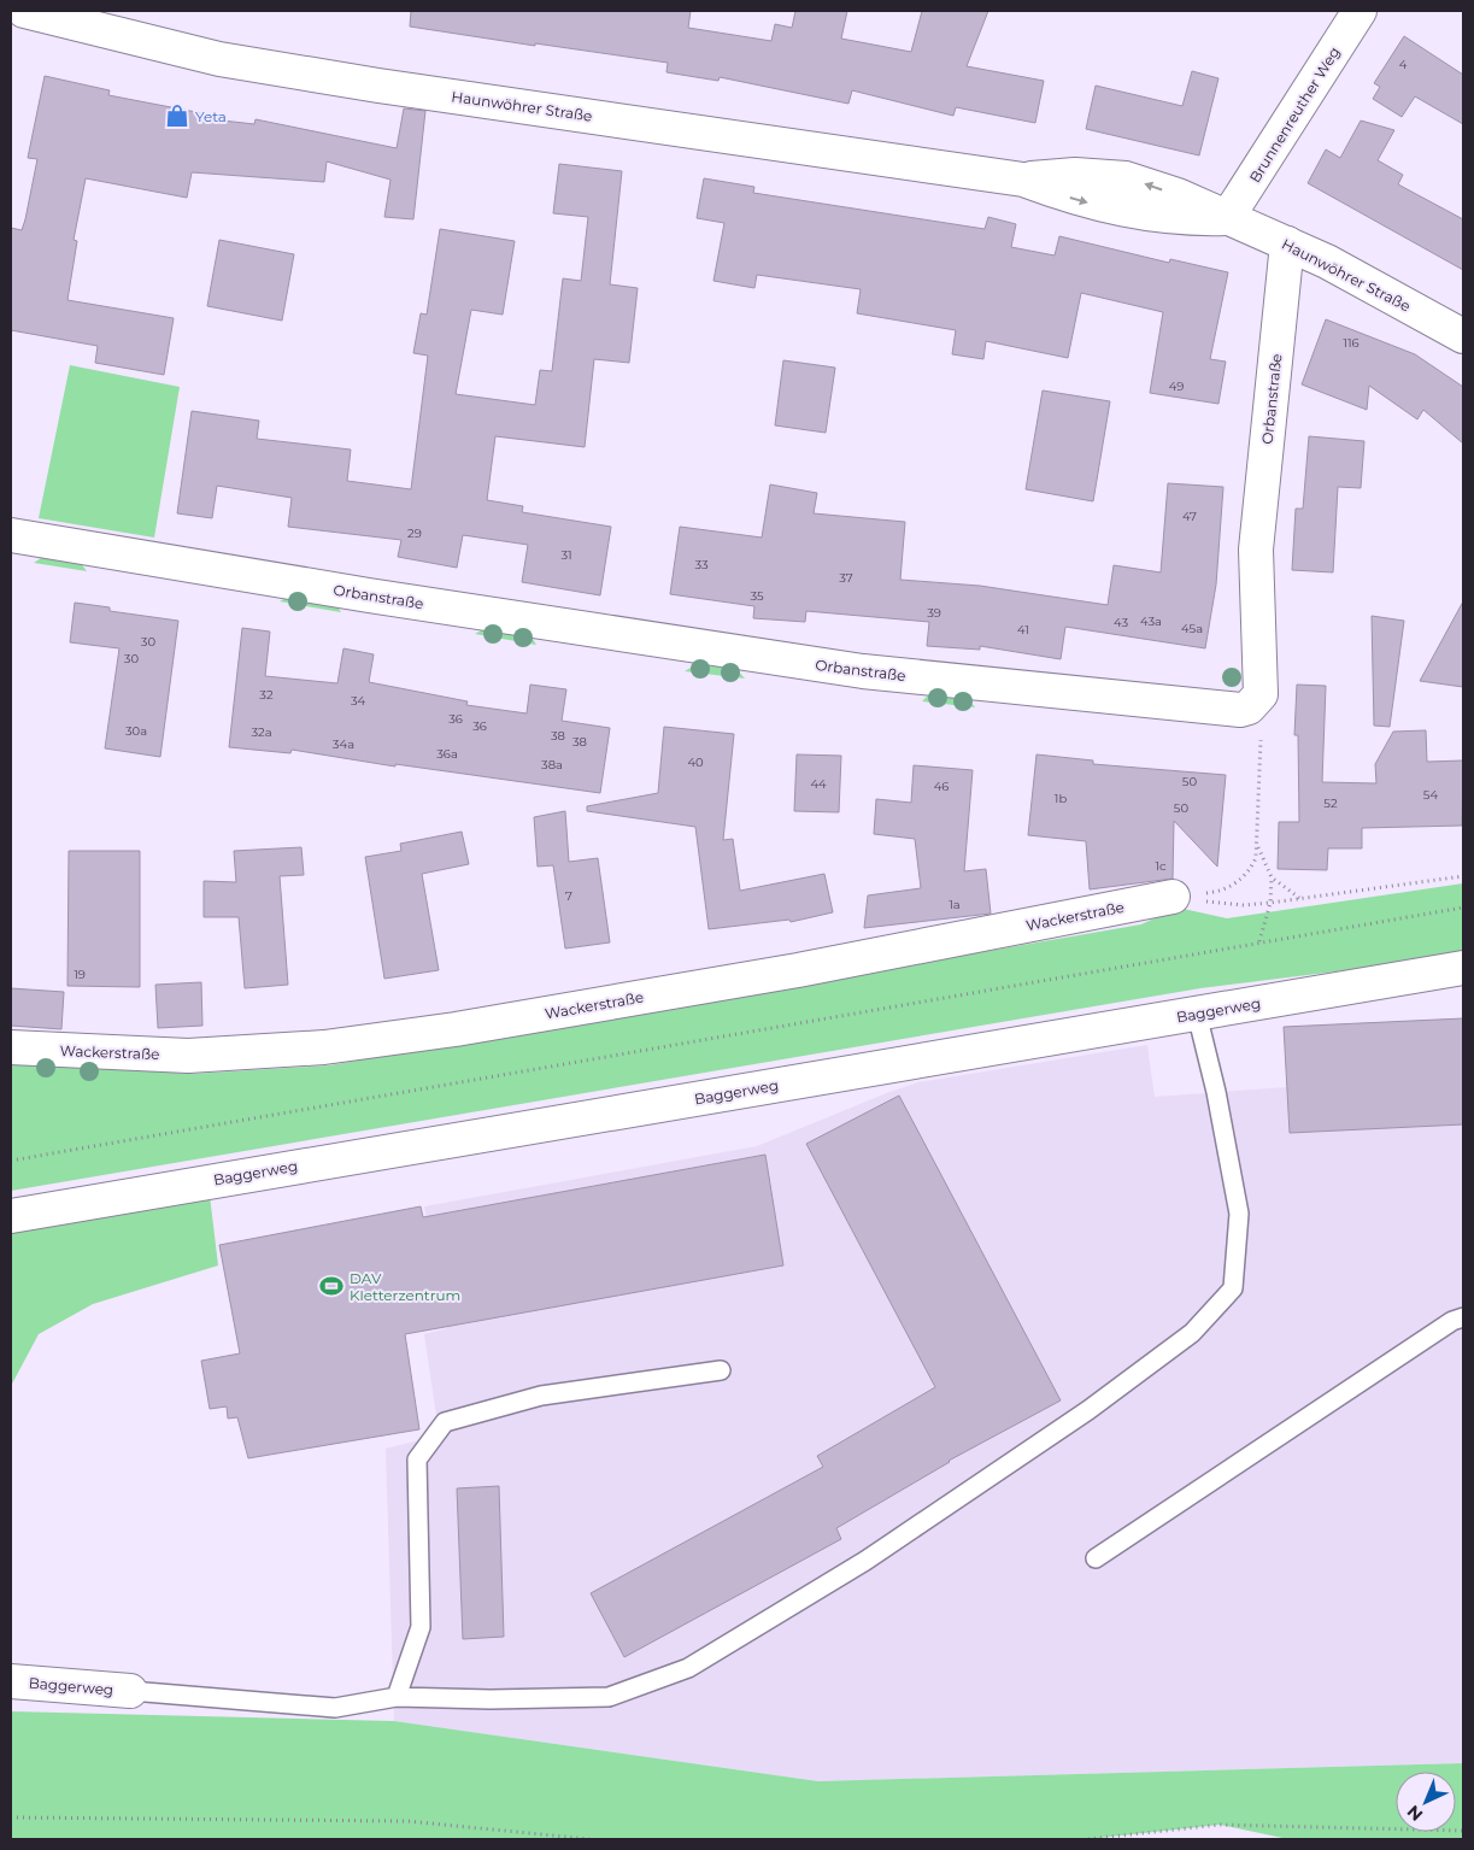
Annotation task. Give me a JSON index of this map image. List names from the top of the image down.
{
  "streets": {
    "street": [
      "Haunwöhrer Straße",
      "Brunnenreuther Weg",
      "Orbanstraße",
      "Wackerstraße",
      "Baggerweg"
    ]
  },
  "crossings": [
    ["Haunwöhrer Straße", "Brunnenreuther Weg"],
    ["Haunwöhrer Straße", "Orbanstraße"]
  ],
  "places": {
    "shop": ["Yeta"],
    "sports": ["DAV Kletterzentrum"]
  },
  "house_numbers": [
    "4",
    "116",
    "49",
    "47",
    "29",
    "31",
    "33",
    "37",
    "35",
    "39",
    "43a",
    "43",
    "45a",
    "41",
    "30",
    "30",
    "32",
    "34",
    "36",
    "36",
    "30a",
    "32a",
    "38",
    "38",
    "34a",
    "36a",
    "40",
    "38a",
    "50",
    "44",
    "46",
    "54",
    "1b",
    "52",
    "50",
    "1c",
    "7",
    "1a",
    "19"
  ],
  "north": "bottom left"
}
